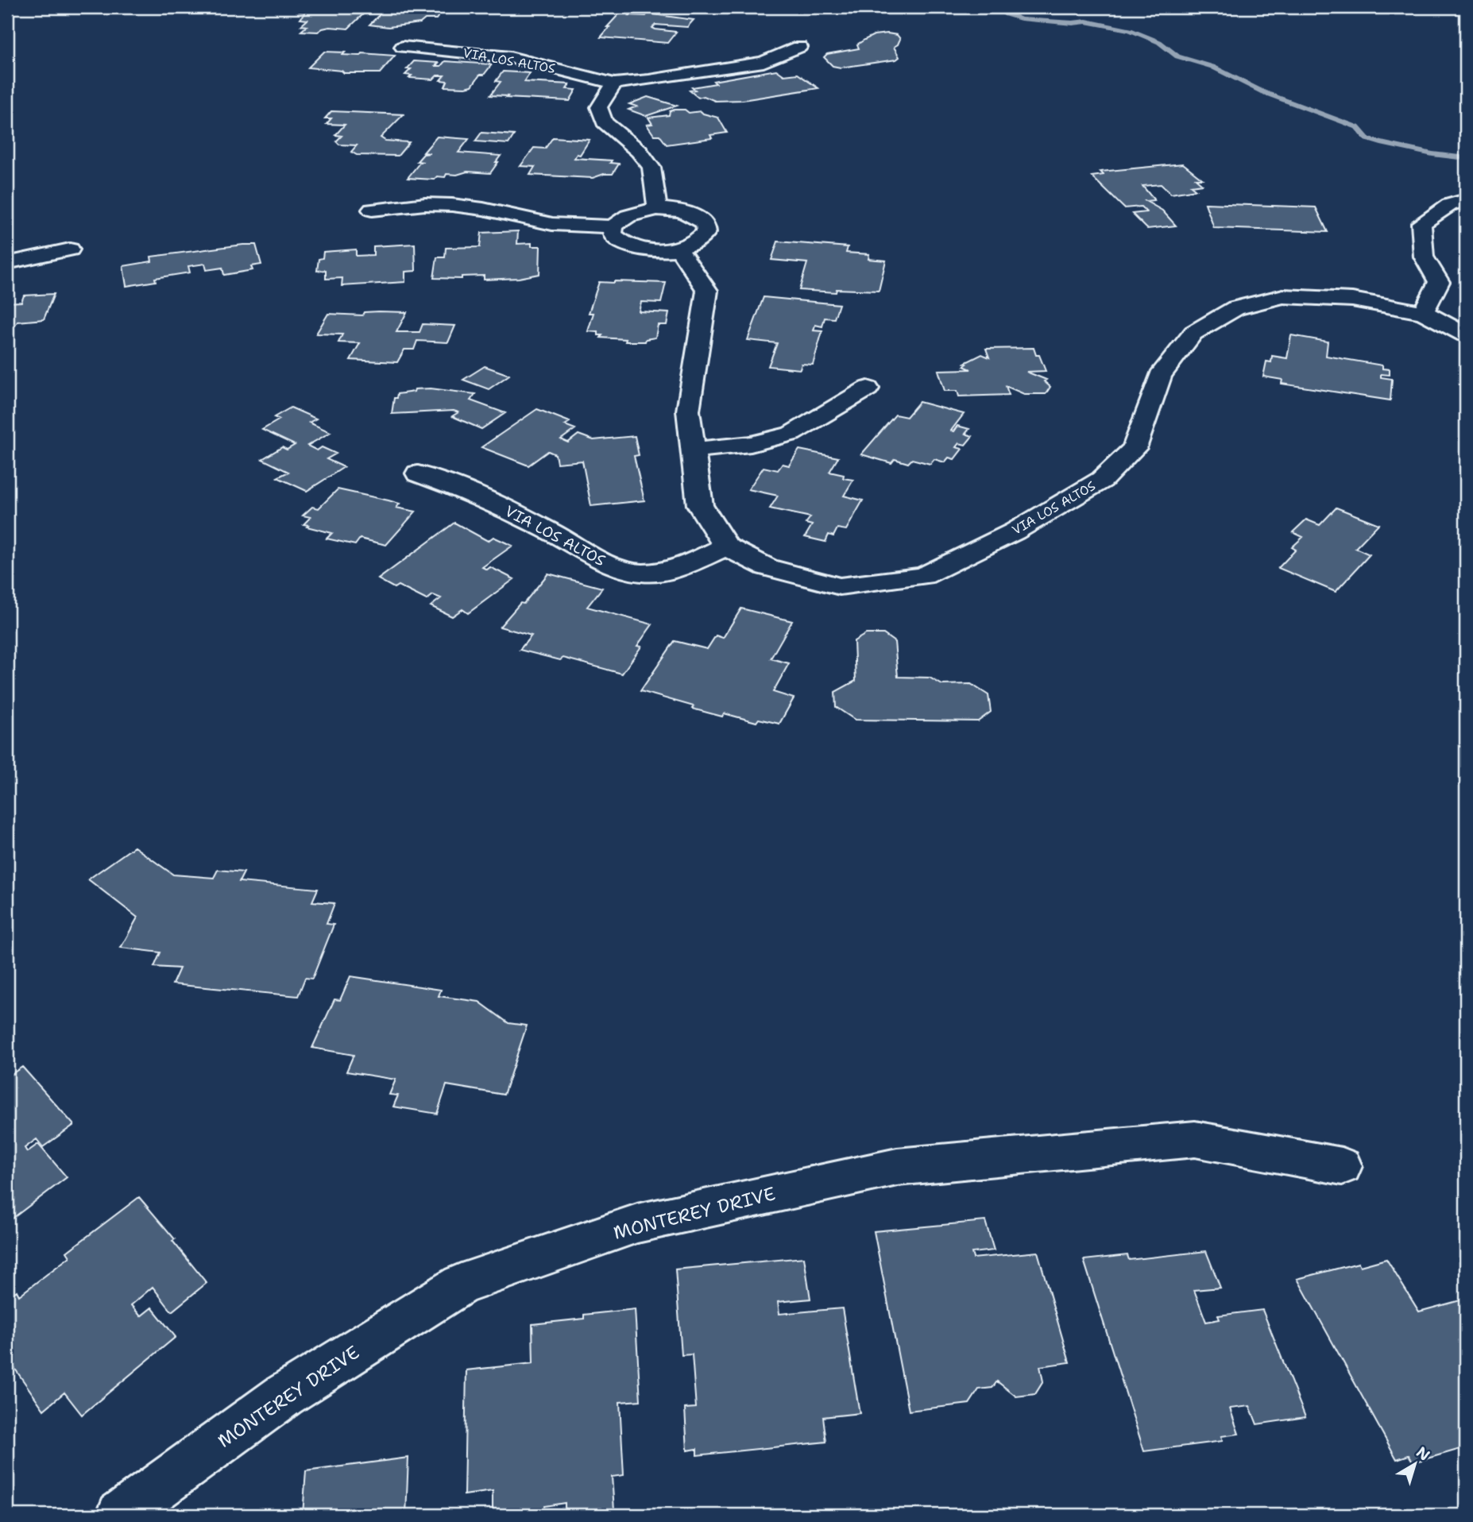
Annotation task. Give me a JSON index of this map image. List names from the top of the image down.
{
  "streets": {
    "street": ["VIA LOS ALTOS", "MONTEREY DRIVE"]
  },
  "north": "top right"
}
